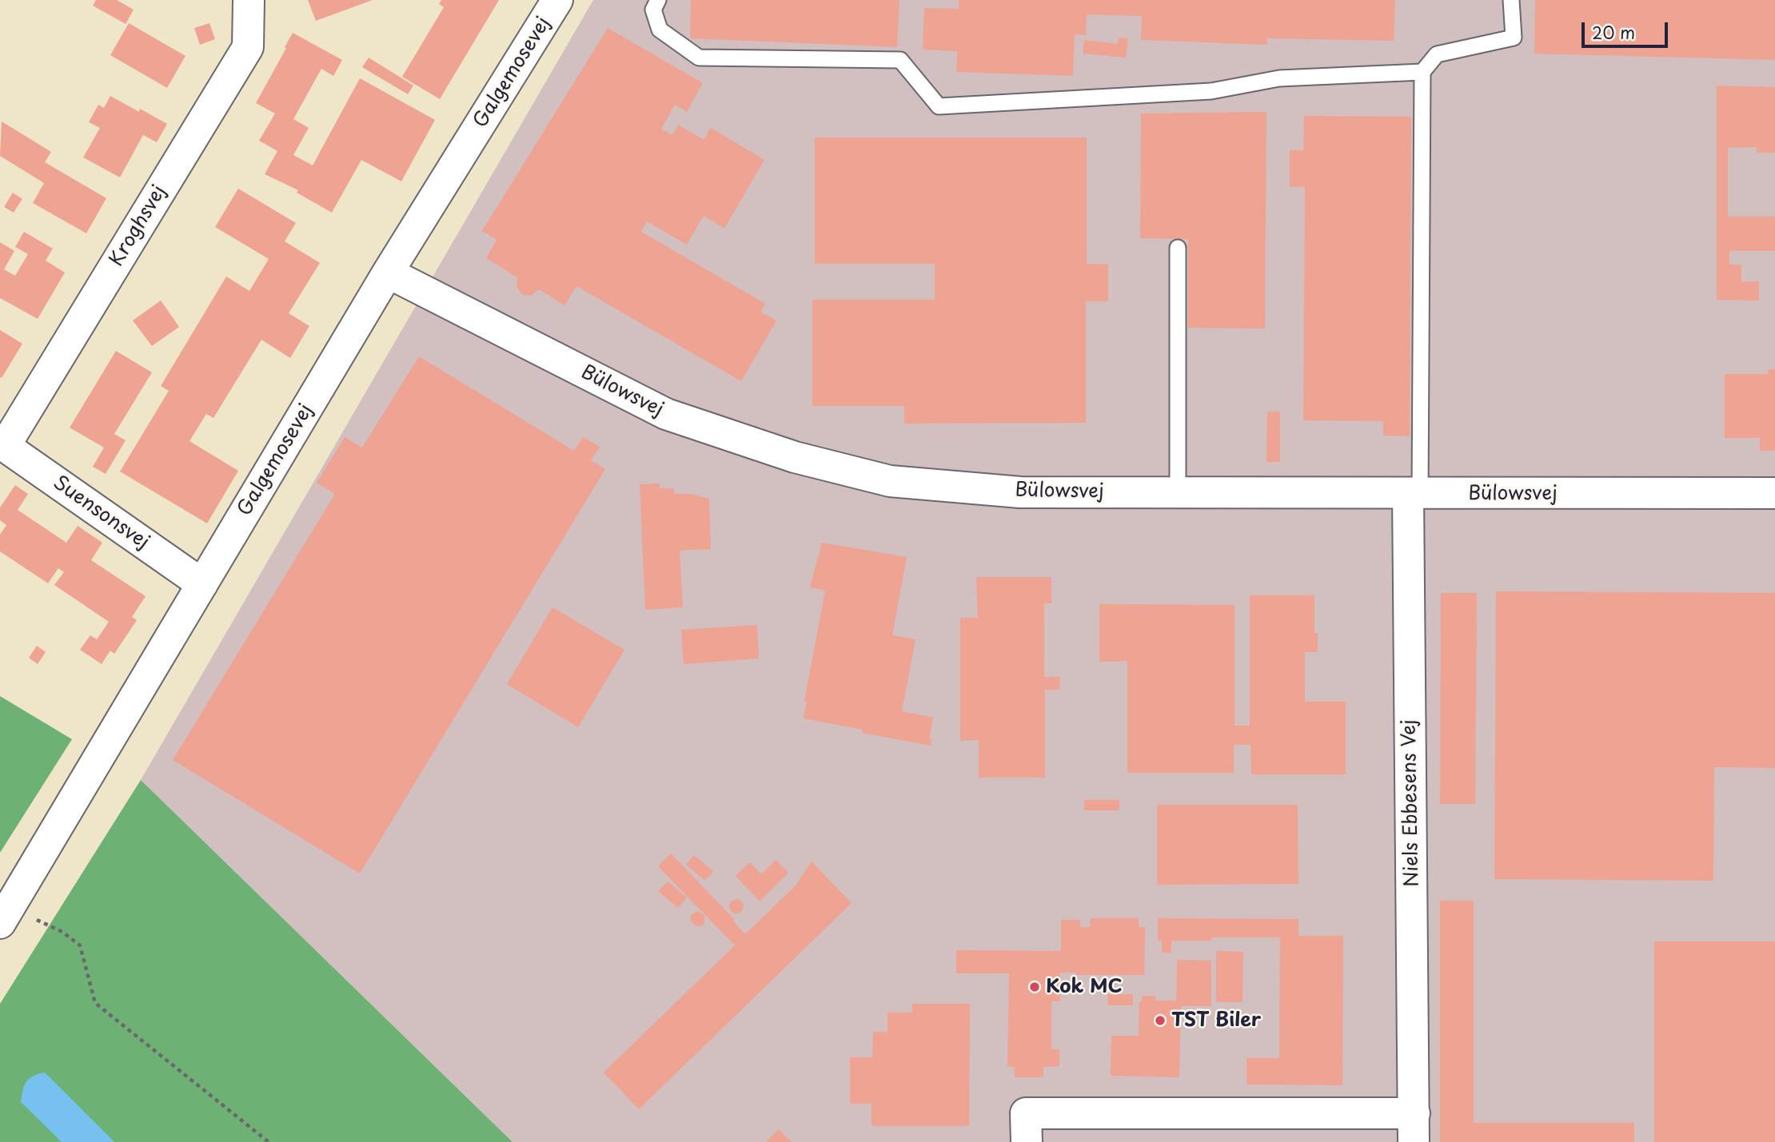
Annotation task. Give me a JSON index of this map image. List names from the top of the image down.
{
  "streets": {
    "street": [
      "Galgemosevej",
      "Kroghsvej",
      "Bülowsvej",
      "Suensonsvej",
      "Niels Ebbesens Vej"
    ]
  },
  "crossings": [
    ["Galgemosevej", "Bülowsvej"],
    ["Galgemosevej", "Suensonsvej"],
    ["Kroghsvej", "Suensonsvej"],
    ["Bülowsvej", "Niels Ebbesens Vej"]
  ],
  "places": ["Kok MC", "TST Biler"],
  "scale_bar": "20 m"
}
